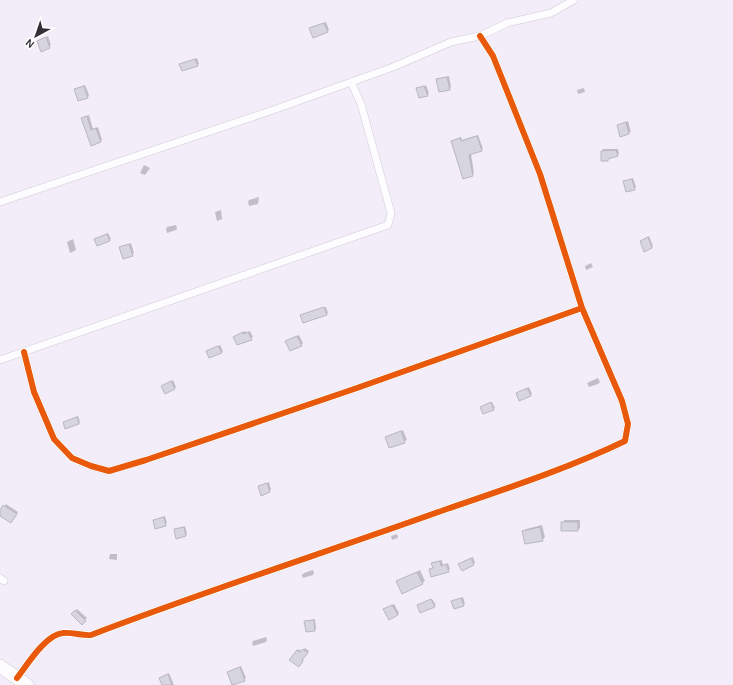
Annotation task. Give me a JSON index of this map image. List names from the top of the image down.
{
  "north": "bottom left"
}
